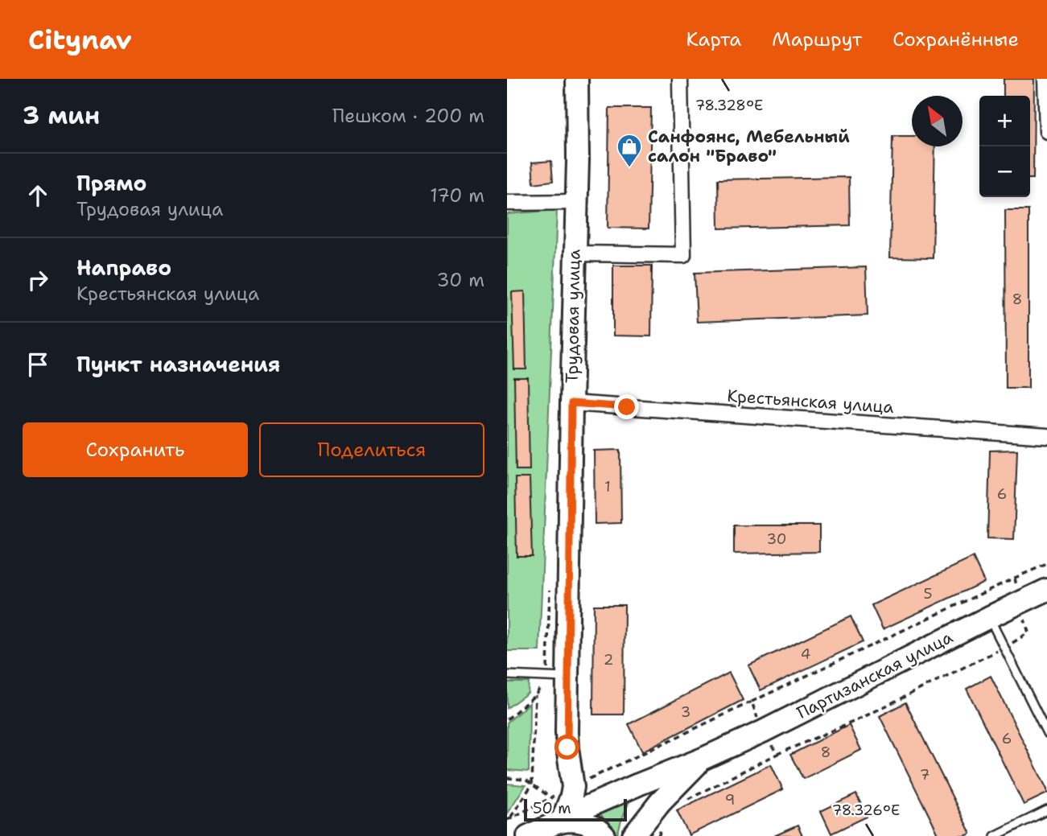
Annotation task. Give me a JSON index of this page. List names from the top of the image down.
{
  "streets": {
    "main road": ["Трудовая улица", "Партизанская улица"],
    "street": ["Крестьянская улица"]
  },
  "crossings": [
    ["Трудовая улица", "Крестьянская улица"],
    ["Трудовая улица", "Партизанская улица"]
  ],
  "places": {
    "shop": ["Санфоянс, Мебельный салон \"Браво\""]
  },
  "house_numbers": [
    "8",
    "1",
    "6",
    "30",
    "5",
    "4",
    "2",
    "3",
    "6",
    "8",
    "7",
    "9"
  ],
  "scale_bar": "50 m",
  "north": "top left",
  "page": {
    "header": "Citynav",
    "nav": ["Карта", "Маршрут", "Сохранённые"],
    "heading": ["3 мин", "Пешком · 200 m"],
    "map_buttons": ["+", "−"],
    "list": [
      ["Прямо", "Трудовая улица", "170 m"],
      ["Направо", "Крестьянская улица", "30 m"],
      "Пункт назначения"
    ],
    "buttons": ["Сохранить", "Поделиться"],
    "scale": "50 m"
  },
  "coordinates": ["78.328°E", "78.326°E"]
}
